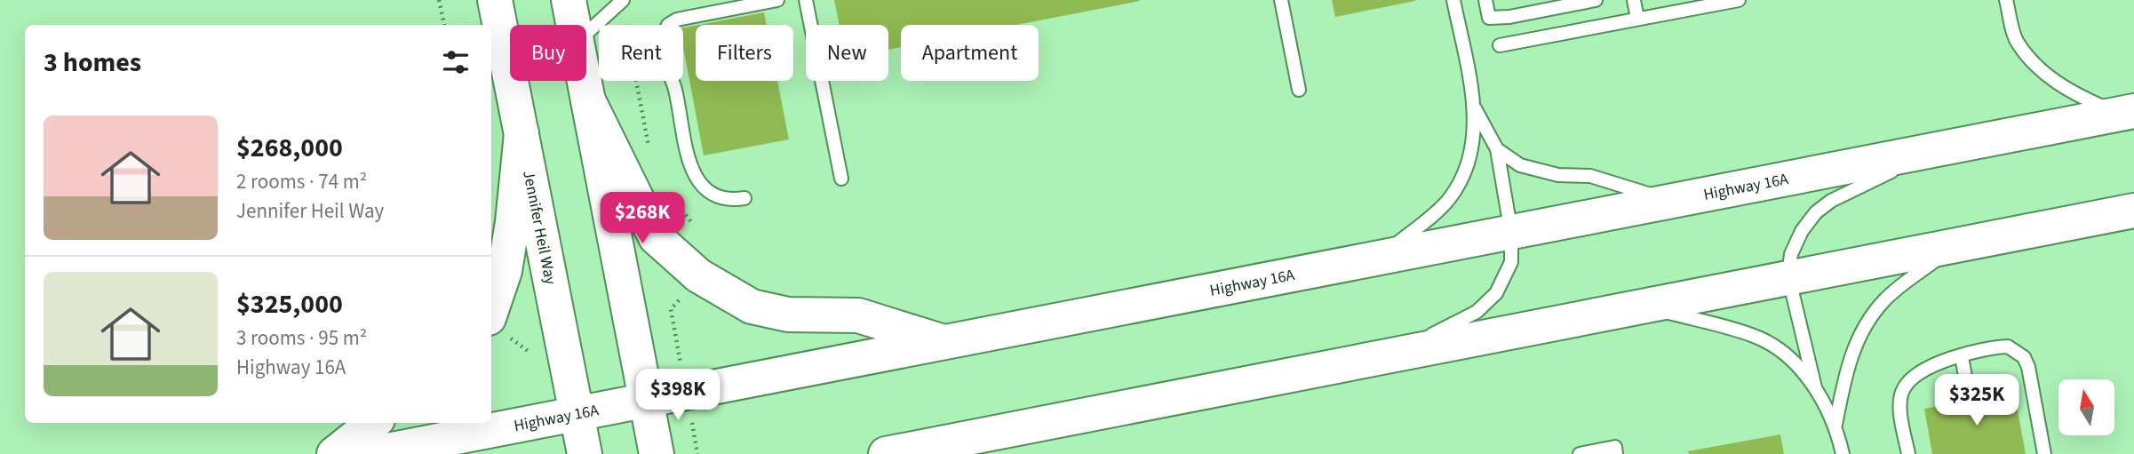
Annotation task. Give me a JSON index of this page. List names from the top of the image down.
{
  "streets": {
    "main road": ["Highway 16A", "Jennifer Heil Way"]
  },
  "crossings": [
    ["Highway 16A", "Jennifer Heil Way"]
  ],
  "north": "top",
  "page": {
    "chip": [
      "Buy",
      "Rent",
      "Filters",
      "New",
      "Apartment"
    ],
    "heading": "3 homes",
    "list": [
      {
        "name": "$268,000",
        "note": "2 rooms · 74 m² · Jennifer Heil Way"
      },
      {
        "name": "$325,000",
        "note": "3 rooms · 95 m² · Highway 16A"
      }
    ],
    "price": ["$268K", "$398K", "$325K"]
  }
}
